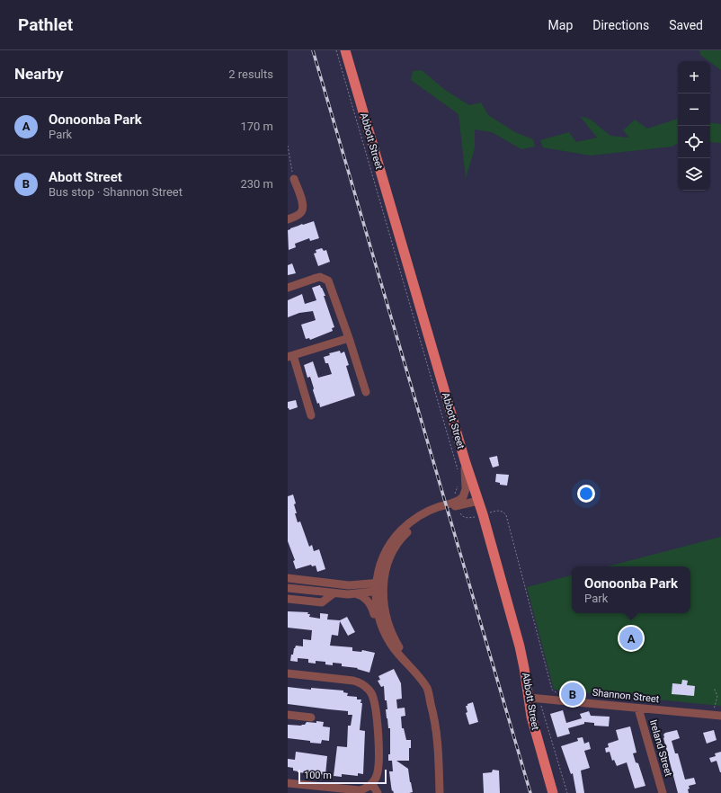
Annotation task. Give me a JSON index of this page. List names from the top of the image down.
{
  "streets": {
    "main road": ["Abbott Street"],
    "street": ["Shannon Street", "Ireland Street"]
  },
  "crossings": [
    ["Abbott Street", "Shannon Street"],
    ["Shannon Street", "Ireland Street"]
  ],
  "scale_bar": "100 m",
  "page": {
    "header": "Pathlet",
    "nav": ["Map", "Directions", "Saved"],
    "heading": ["Nearby", "2 results"],
    "map_buttons": ["+", "−"],
    "list": [
      {
        "mark": "A",
        "name": "Oonoonba Park",
        "note": "Park",
        "value": "170 m"
      },
      {
        "mark": "B",
        "name": "Abott Street",
        "note": "Bus stop · Shannon Street",
        "value": "230 m"
      }
    ],
    "popup": ["Oonoonba Park", "Park"],
    "pins": ["A", "B"],
    "scale": "100 m"
  }
}
